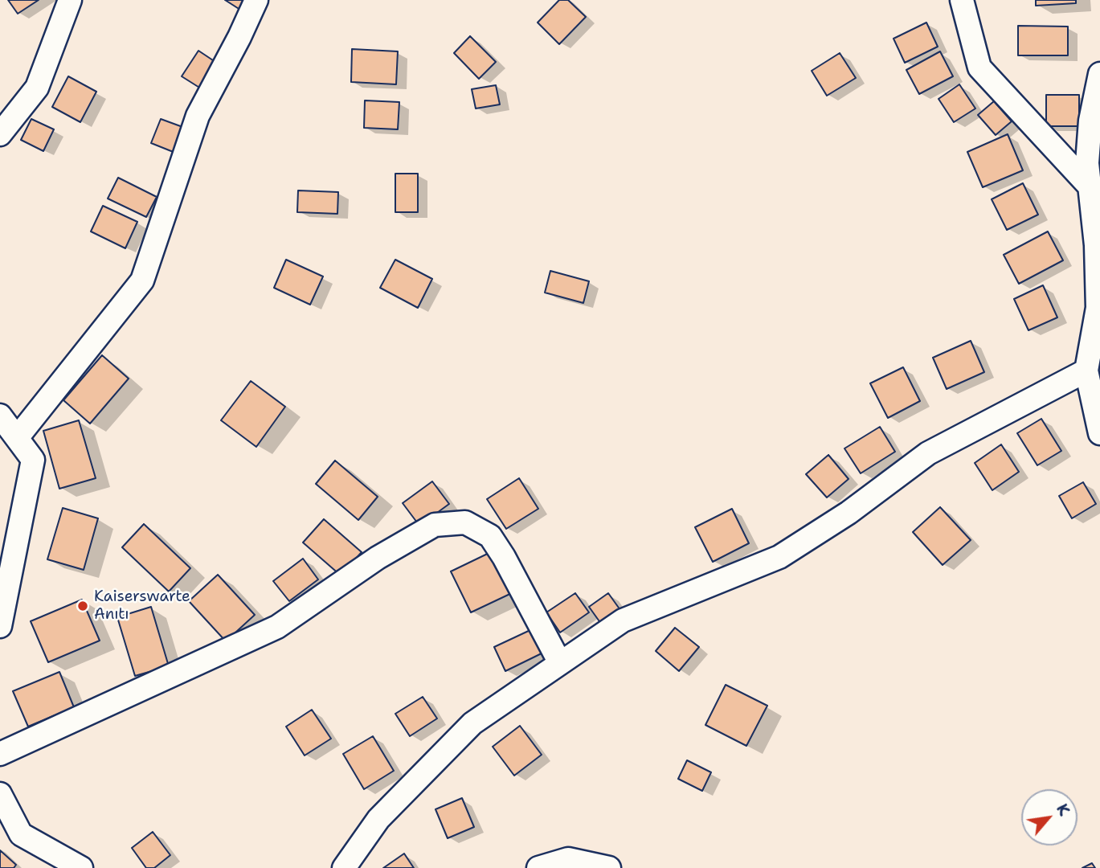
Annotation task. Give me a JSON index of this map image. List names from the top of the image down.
{
  "places": ["Kaiserswarte Anıtı"],
  "north": "top right"
}
